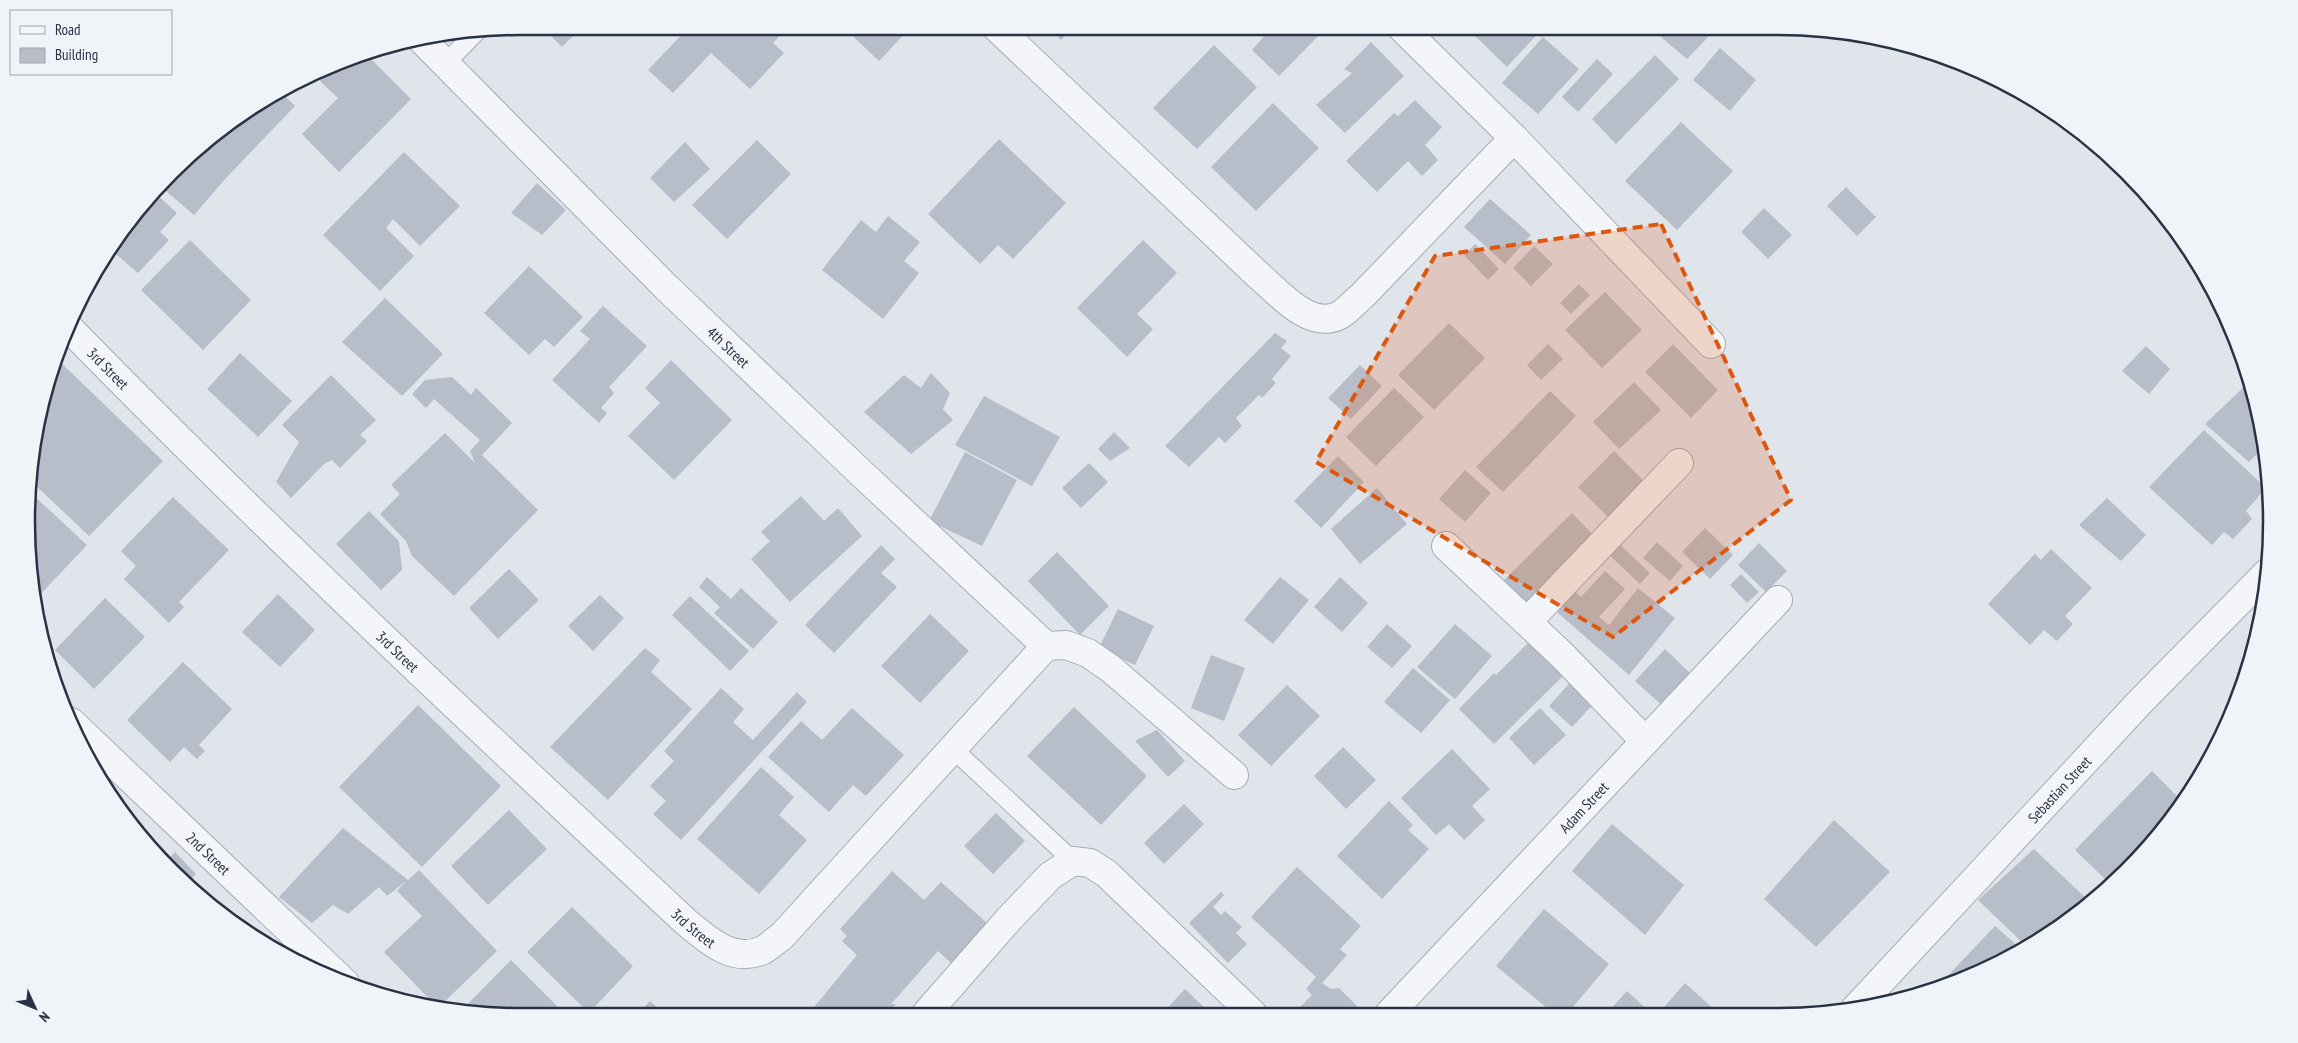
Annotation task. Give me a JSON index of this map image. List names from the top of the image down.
{
  "streets": {
    "street": [
      "4th Street",
      "3rd Street",
      "Sebastian Street",
      "Adam Street",
      "2nd Street"
    ]
  },
  "legend": ["Road", "Building"],
  "north": "bottom right"
}
